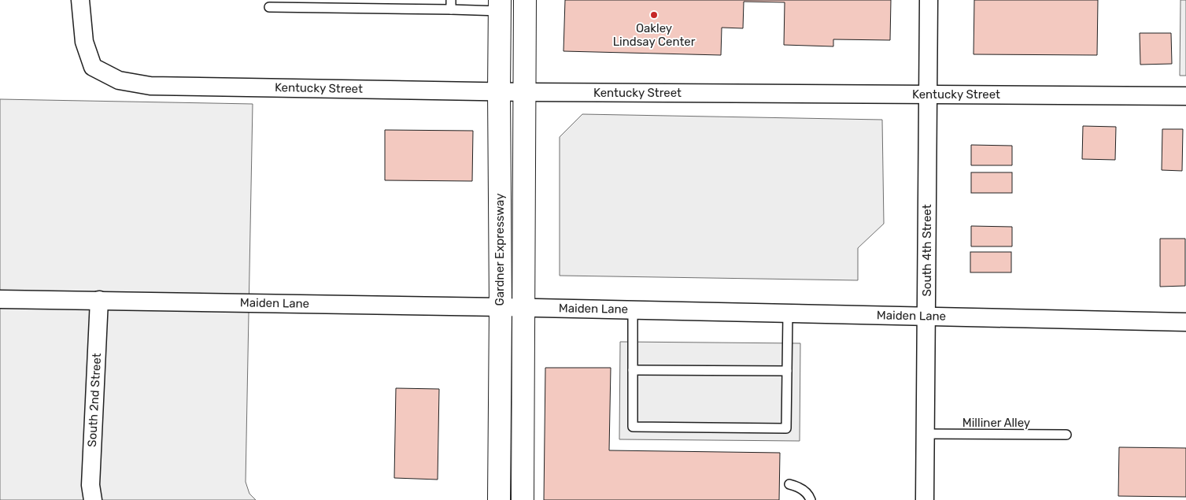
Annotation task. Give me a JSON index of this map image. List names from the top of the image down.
{
  "streets": {
    "main road": ["Gardner Expressway"],
    "street": [
      "Kentucky Street",
      "South 4th Street",
      "Maiden Lane",
      "South 2nd Street"
    ],
    "lane": ["Milliner Alley"]
  },
  "crossings": [
    ["Kentucky Street", "Gardner Expressway"],
    ["Kentucky Street", "South 4th Street"],
    ["Gardner Expressway", "Maiden Lane"],
    ["South 4th Street", "Maiden Lane"],
    ["South 4th Street", "Milliner Alley"],
    ["Maiden Lane", "South 2nd Street"]
  ],
  "places": ["Oakley Lindsay Center"]
}
